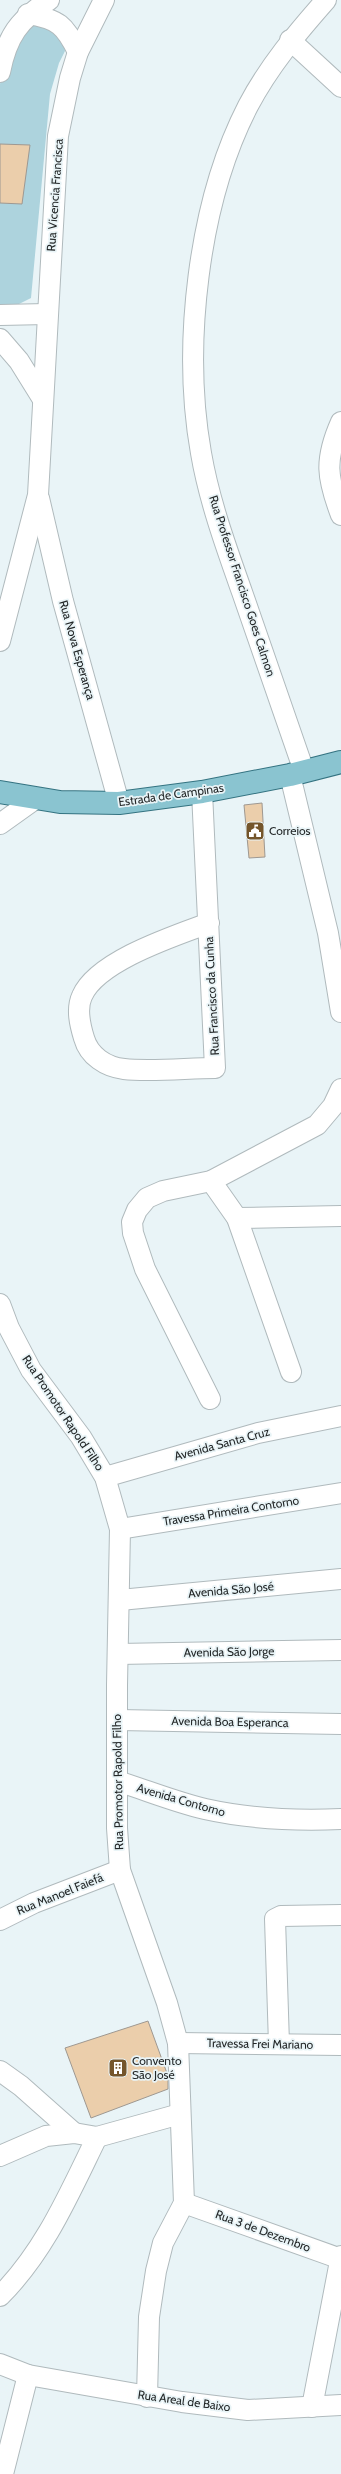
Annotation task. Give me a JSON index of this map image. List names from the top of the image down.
{
  "streets": {
    "main road": ["Estrada de Campinas"],
    "street": [
      "Rua Vicencia Francisca",
      "Rua Professor Francisco Goes Calmon",
      "Rua Nova Esperança",
      "Rua Francisco da Cunha",
      "Rua Promotor Rapold Filho",
      "Avenida Santa Cruz",
      "Travessa Primeira Contorno",
      "Avenida São José",
      "Avenida São Jorge",
      "Avenida Boa Esperanca",
      "Avenida Contorno",
      "Rua Manoel Faiefá",
      "Travessa Frei Mariano",
      "Rua 3 de Dezembro",
      "Rua Areal de Baixo"
    ]
  },
  "crossings": [
    ["Rua Vicencia Francisca", "Rua Nova Esperança"],
    ["Rua Professor Francisco Goes Calmon", "Estrada de Campinas"],
    ["Rua Nova Esperança", "Estrada de Campinas"],
    ["Estrada de Campinas", "Rua Francisco da Cunha"],
    ["Rua Promotor Rapold Filho", "Avenida Santa Cruz"],
    ["Rua Promotor Rapold Filho", "Travessa Primeira Contorno"],
    ["Rua Promotor Rapold Filho", "Avenida São José"],
    ["Rua Promotor Rapold Filho", "Avenida São Jorge"],
    ["Rua Promotor Rapold Filho", "Avenida Boa Esperanca"],
    ["Rua Promotor Rapold Filho", "Avenida Contorno"],
    ["Rua Promotor Rapold Filho", "Rua Manoel Faiefá"],
    ["Rua Promotor Rapold Filho", "Travessa Frei Mariano"],
    ["Rua Promotor Rapold Filho", "Rua 3 de Dezembro"]
  ],
  "places": {
    "public building": ["Correios"],
    "building": ["Convento São José"]
  }
}
